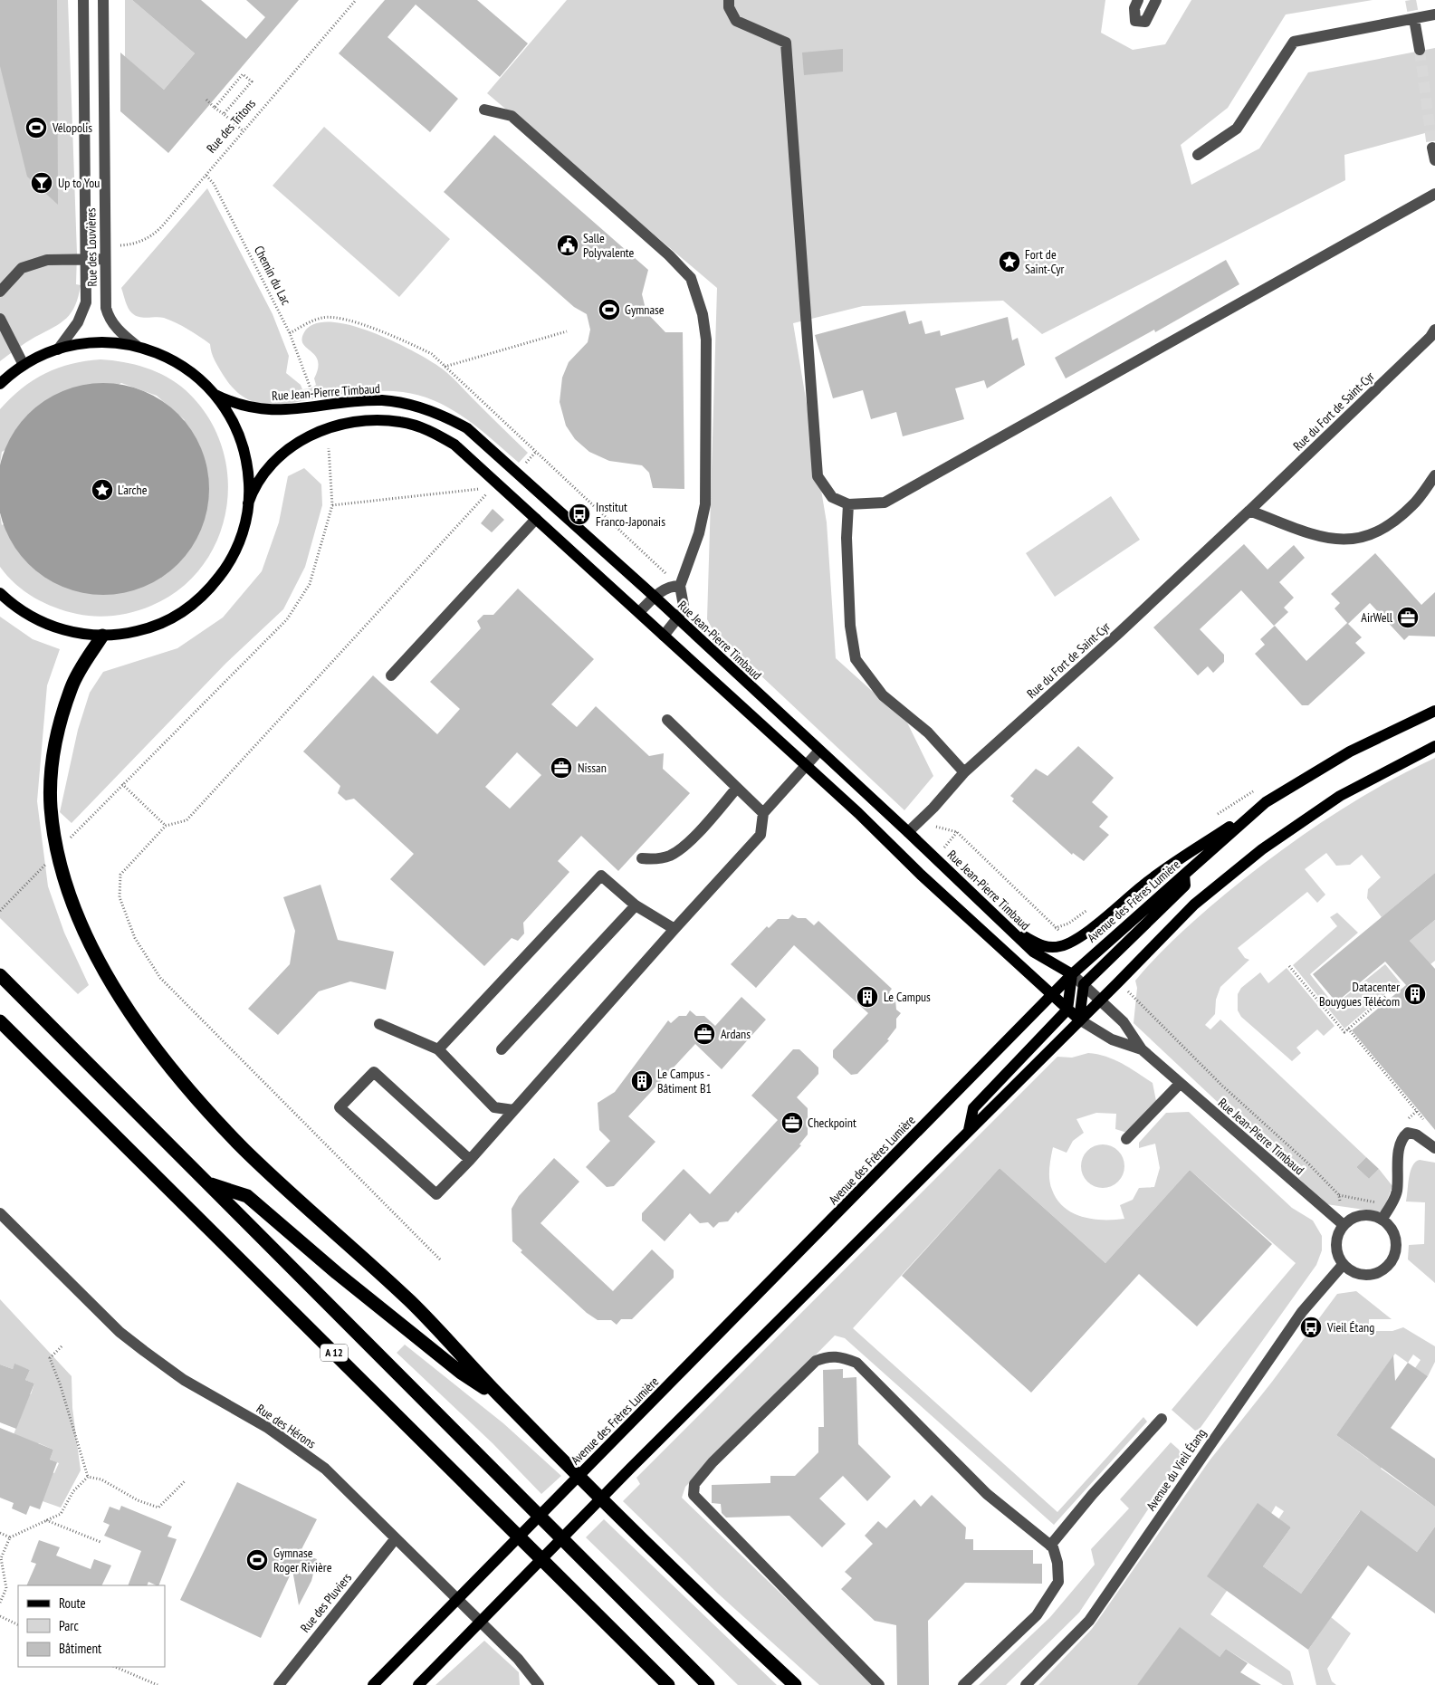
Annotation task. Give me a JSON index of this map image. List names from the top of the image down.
{
  "streets": {
    "highway": ["A 12"],
    "main road": ["Rue Jean-Pierre Timbaud", "Avenue des Frères Lumière"],
    "street": [
      "Rue des Louvières",
      "Rue du Fort de Saint-Cyr",
      "Rue des Hérons",
      "Avenue du Vieil Étang",
      "Rue des Pluviers"
    ],
    "path": ["Rue des Tritons", "Chemin du Lac"]
  },
  "crossings": [
    ["Rue des Tritons", "Chemin du Lac"],
    ["Rue Jean-Pierre Timbaud", "Rue du Fort de Saint-Cyr"],
    ["Rue Jean-Pierre Timbaud", "Avenue des Frères Lumière"],
    ["Rue Jean-Pierre Timbaud", "Avenue du Vieil Étang"],
    ["Rue des Hérons", "Rue des Pluviers"]
  ],
  "places": {
    "sports": ["Vélopolis", "Gymnase", "Gymnase Roger Rivière"],
    "bar": ["Up to You"],
    "public building": ["Salle Polyvalente"],
    "place": ["Fort de Saint-Cyr", "L'arche"],
    "bus stop": ["Institut Franco-Japonais", "Vieil Étang"],
    "office": [
      "AirWell",
      "Nissan",
      "Ardans",
      "Checkpoint"
    ],
    "building": ["Datacenter Bouygues Télécom", "Le Campus", "Le Campus - Bâtiment B1"]
  },
  "legend": ["Route", "Parc", "Bâtiment"]
}
